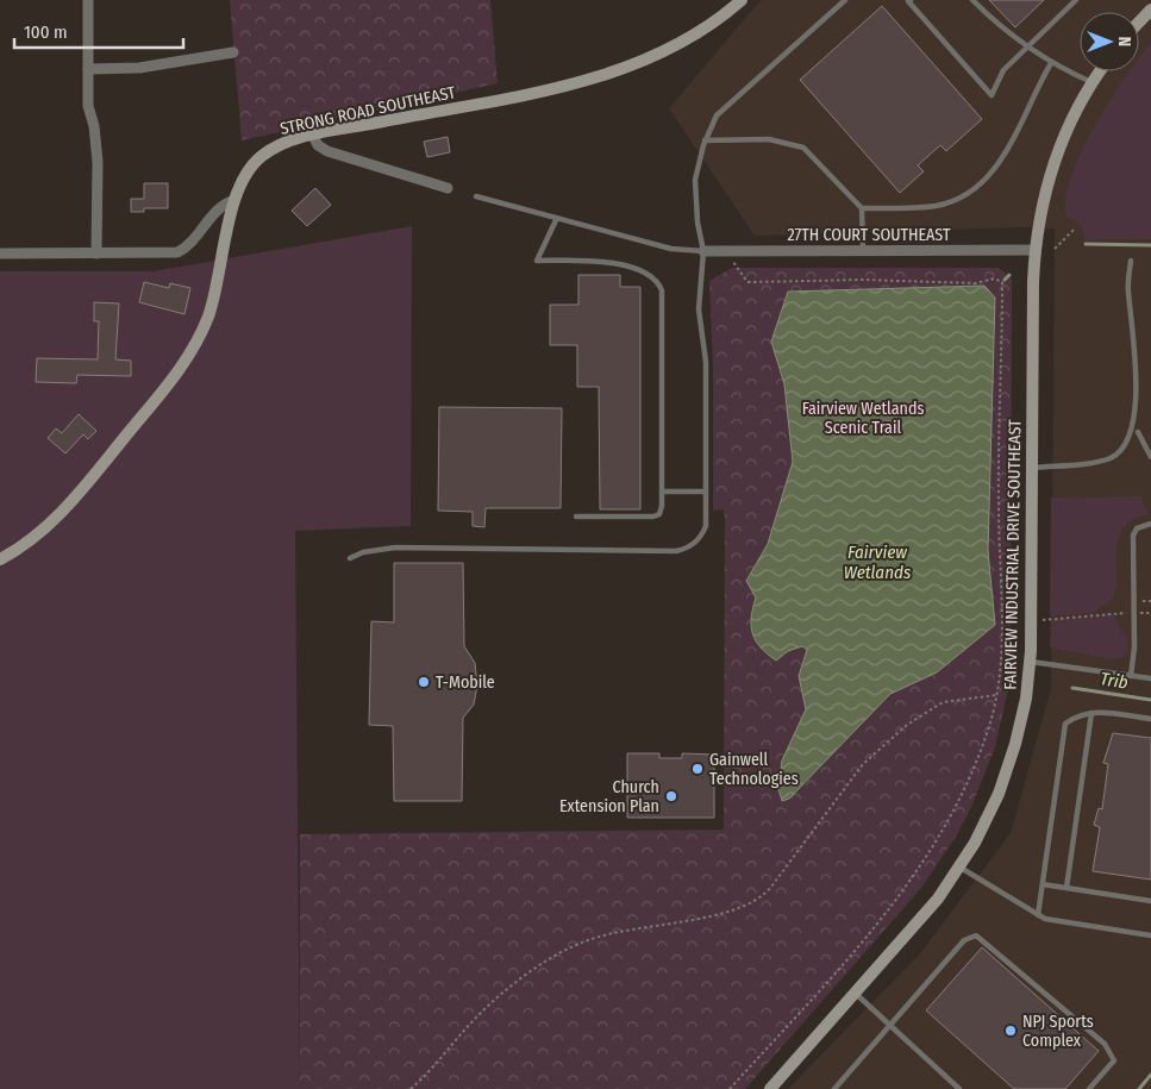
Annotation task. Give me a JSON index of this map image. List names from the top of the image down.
{
  "streets": {
    "main road": ["STRONG ROAD SOUTHEAST", "FAIRVIEW INDUSTRIAL DRIVE SOUTHEAST"],
    "street": ["27TH COURT SOUTHEAST"]
  },
  "crossings": [
    ["27TH COURT SOUTHEAST", "FAIRVIEW INDUSTRIAL DRIVE SOUTHEAST"]
  ],
  "water": ["Fairview Wetlands", "Trib"],
  "parks": ["Fairview Wetlands Scenic Trail"],
  "places": [
    "T-Mobile",
    "Gainwell Technologies",
    "Church Extension Plan",
    "NPJ Sports Complex"
  ],
  "scale_bar": "100 m",
  "north": "right"
}
